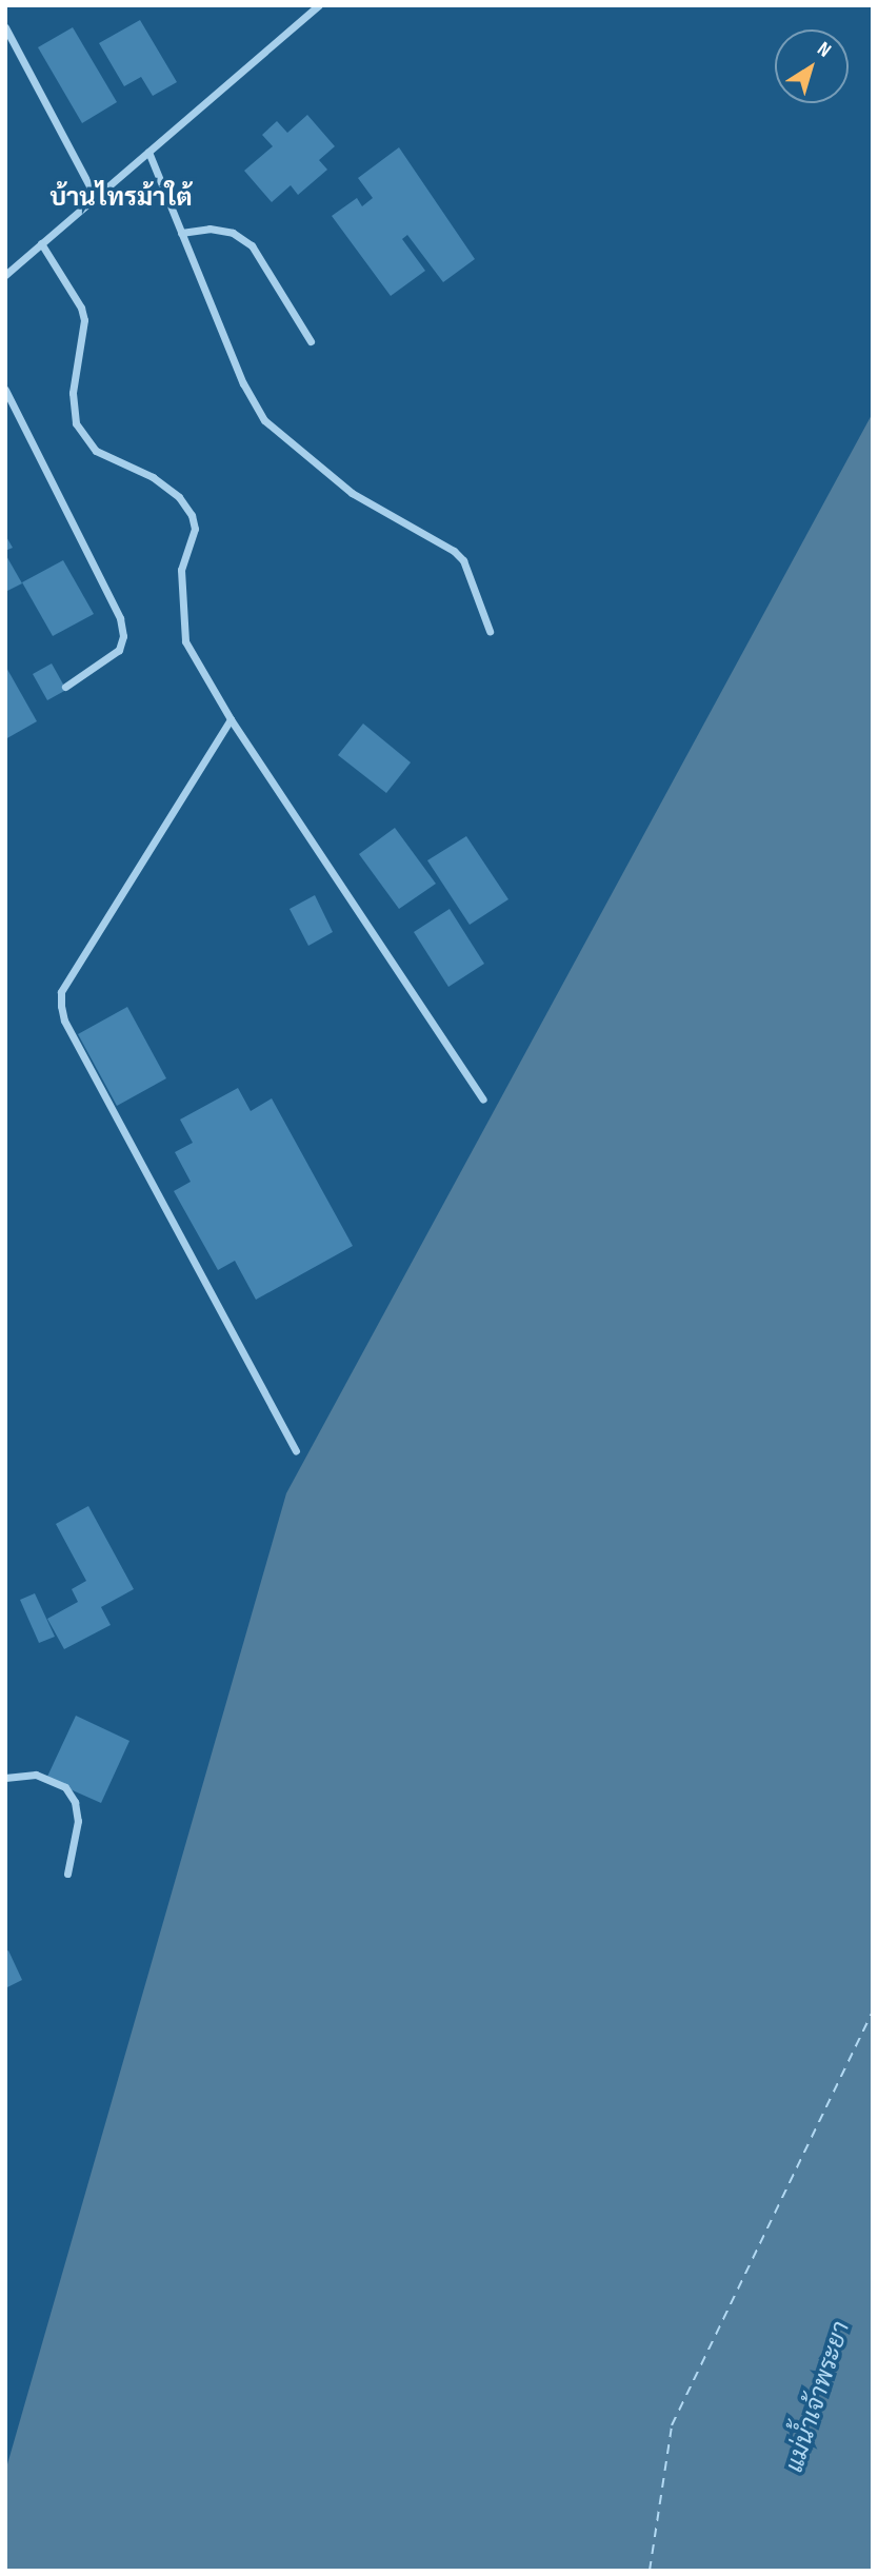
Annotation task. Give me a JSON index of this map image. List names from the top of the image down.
{
  "districts": ["บ้านไทรม้าใต้"],
  "water": ["แม่น้ำเจ้าพระยา"],
  "north": "top right"
}
